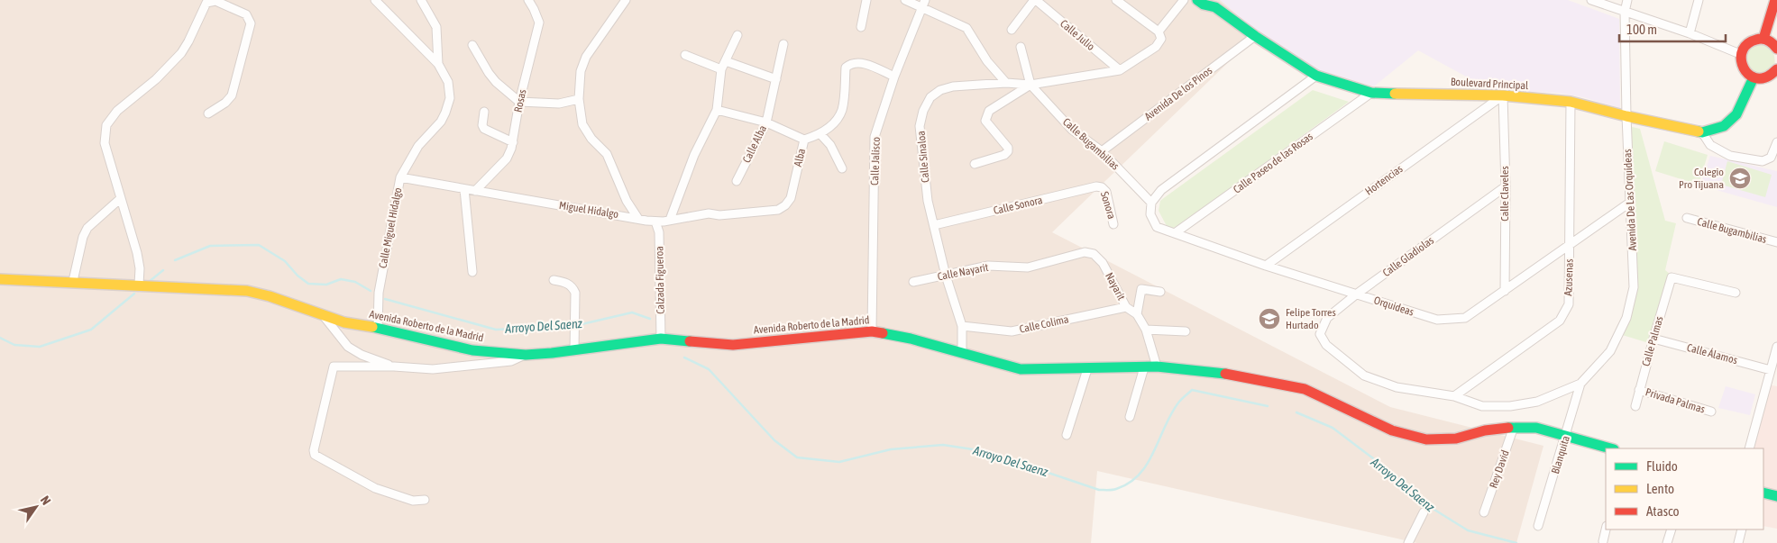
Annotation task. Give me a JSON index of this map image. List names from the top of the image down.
{
  "streets": {
    "main road": ["Boulevard Principal", "Avenida Roberto de la Madrid"],
    "street": [
      "Calle Julio",
      "Avenida De los Pinos",
      "Rosas",
      "Calle Alba",
      "Calle Bugambilias",
      "Calle Sinaloa",
      "Alba",
      "Calle Jalisco",
      "Calle Paseo de las Rosas",
      "Hortencias",
      "Calle Claveles",
      "Avenida De Las Orquídeas",
      "Calle Sonora",
      "Sonora",
      "Miguel Hidalgo",
      "Calle Miguel Hidalgo",
      "Calle Gladiolas",
      "Calle Nayarit",
      "Azusenas",
      "Calzada Figueroa",
      "Nayarit",
      "Orquideas",
      "Calle Colima",
      "Calle Palmas",
      "Calle Álamos",
      "Privada Palmas",
      "Blanquita",
      "Rey David"
    ]
  },
  "crossings": [
    ["Calle Julio", "Calle Sinaloa"],
    ["Boulevard Principal", "Avenida De los Pinos"],
    ["Boulevard Principal", "Calle Paseo de las Rosas"],
    ["Boulevard Principal", "Hortencias"],
    ["Boulevard Principal", "Calle Claveles"],
    ["Boulevard Principal", "Avenida De Las Orquídeas"],
    ["Boulevard Principal", "Azusenas"],
    ["Avenida De los Pinos", "Calle Bugambilias"],
    ["Rosas", "Miguel Hidalgo"],
    ["Calle Alba", "Alba"],
    ["Calle Bugambilias", "Calle Sinaloa"],
    ["Calle Bugambilias", "Orquideas"],
    ["Calle Sinaloa", "Calle Sonora"],
    ["Calle Sinaloa", "Calle Nayarit"],
    ["Calle Sinaloa", "Calle Colima"],
    ["Calle Sinaloa", "Avenida Roberto de la Madrid"],
    ["Alba", "Miguel Hidalgo"],
    ["Calle Jalisco", "Avenida Roberto de la Madrid"],
    ["Calle Paseo de las Rosas", "Orquideas"],
    ["Hortencias", "Calle Claveles"],
    ["Hortencias", "Orquideas"],
    ["Calle Claveles", "Calle Gladiolas"],
    ["Calle Claveles", "Orquideas"],
    ["Avenida De Las Orquídeas", "Orquideas"],
    ["Avenida De Las Orquídeas", "Blanquita"],
    ["Calle Sonora", "Sonora"],
    ["Miguel Hidalgo", "Calle Miguel Hidalgo"],
    ["Miguel Hidalgo", "Calzada Figueroa"],
    ["Calle Miguel Hidalgo", "Avenida Roberto de la Madrid"],
    ["Calle Gladiolas", "Azusenas"],
    ["Calle Gladiolas", "Orquideas"],
    ["Calle Nayarit", "Nayarit"],
    ["Azusenas", "Orquideas"],
    ["Calzada Figueroa", "Avenida Roberto de la Madrid"],
    ["Nayarit", "Calle Colima"],
    ["Nayarit", "Avenida Roberto de la Madrid"],
    ["Avenida Roberto de la Madrid", "Blanquita"],
    ["Avenida Roberto de la Madrid", "Rey David"],
    ["Calle Palmas", "Calle Álamos"],
    ["Calle Palmas", "Privada Palmas"]
  ],
  "water": ["Arroyo Del Saenz"],
  "places": {
    "school or university": ["Colegio Pro Tijuana", "Felipe Torres Hurtado"]
  },
  "legend": ["Fluido", "Lento", "Atasco"],
  "scale_bar": "100 m",
  "north": "top right"
}
